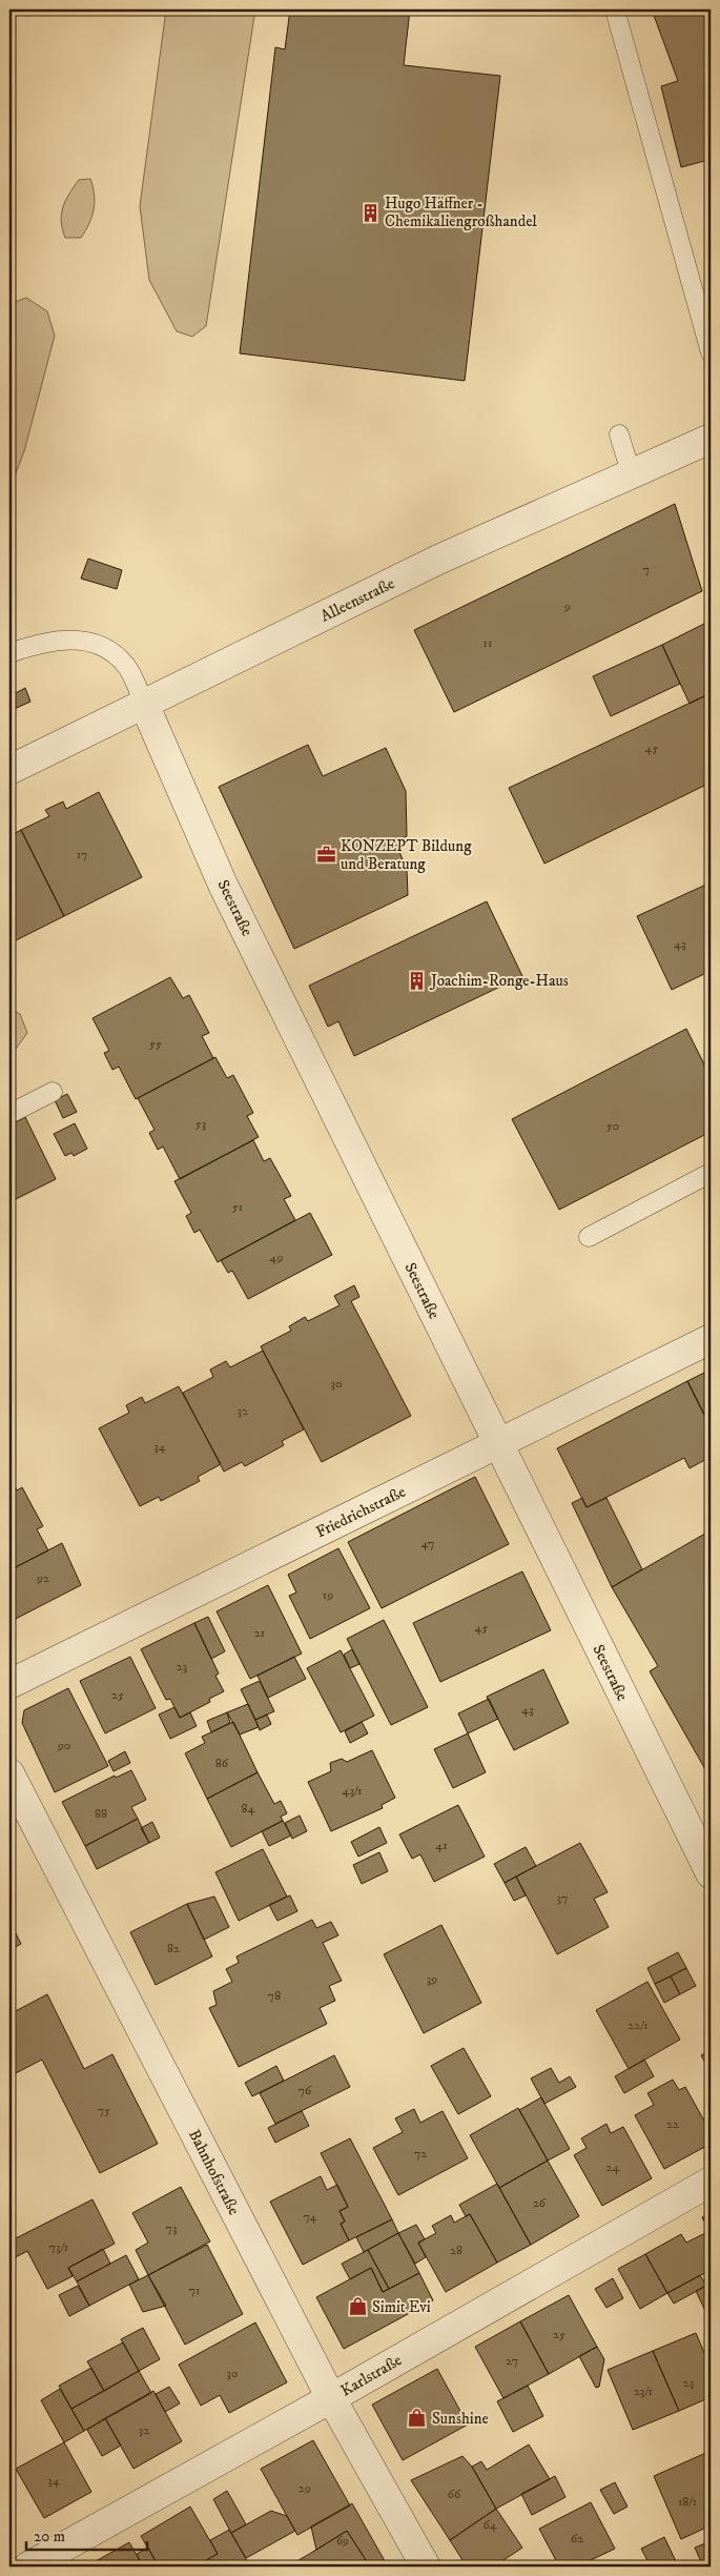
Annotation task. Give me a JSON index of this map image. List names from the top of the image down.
{
  "streets": {
    "street": [
      "Alleenstraße",
      "Seestraße",
      "Friedrichstraße",
      "Bahnhofstraße",
      "Karlstraße"
    ]
  },
  "crossings": [
    ["Alleenstraße", "Seestraße"],
    ["Seestraße", "Friedrichstraße"],
    ["Bahnhofstraße", "Karlstraße"]
  ],
  "places": {
    "building": ["Hugo Häffner - Chemikaliengroßhandel", "Joachim-Ronge-Haus"],
    "office": ["KONZEPT Bildung und Beratung"],
    "shop": ["Simit Evi", "Sunshine"]
  },
  "house_numbers": [
    "7",
    "9",
    "11",
    "45",
    "17",
    "43",
    "55",
    "53",
    "50",
    "51",
    "49",
    "30",
    "32",
    "34",
    "47",
    "92",
    "19",
    "45",
    "21",
    "23",
    "25",
    "43",
    "90",
    "86",
    "43/1",
    "84",
    "88",
    "41",
    "37",
    "82",
    "39",
    "78",
    "22/1",
    "76",
    "75",
    "22",
    "72",
    "24",
    "26",
    "74",
    "73",
    "73/1",
    "28",
    "71",
    "25",
    "27",
    "30",
    "23",
    "23/1",
    "32",
    "34",
    "29",
    "66",
    "18/1",
    "64",
    "62",
    "69"
  ],
  "scale_bar": "20 m"
}
